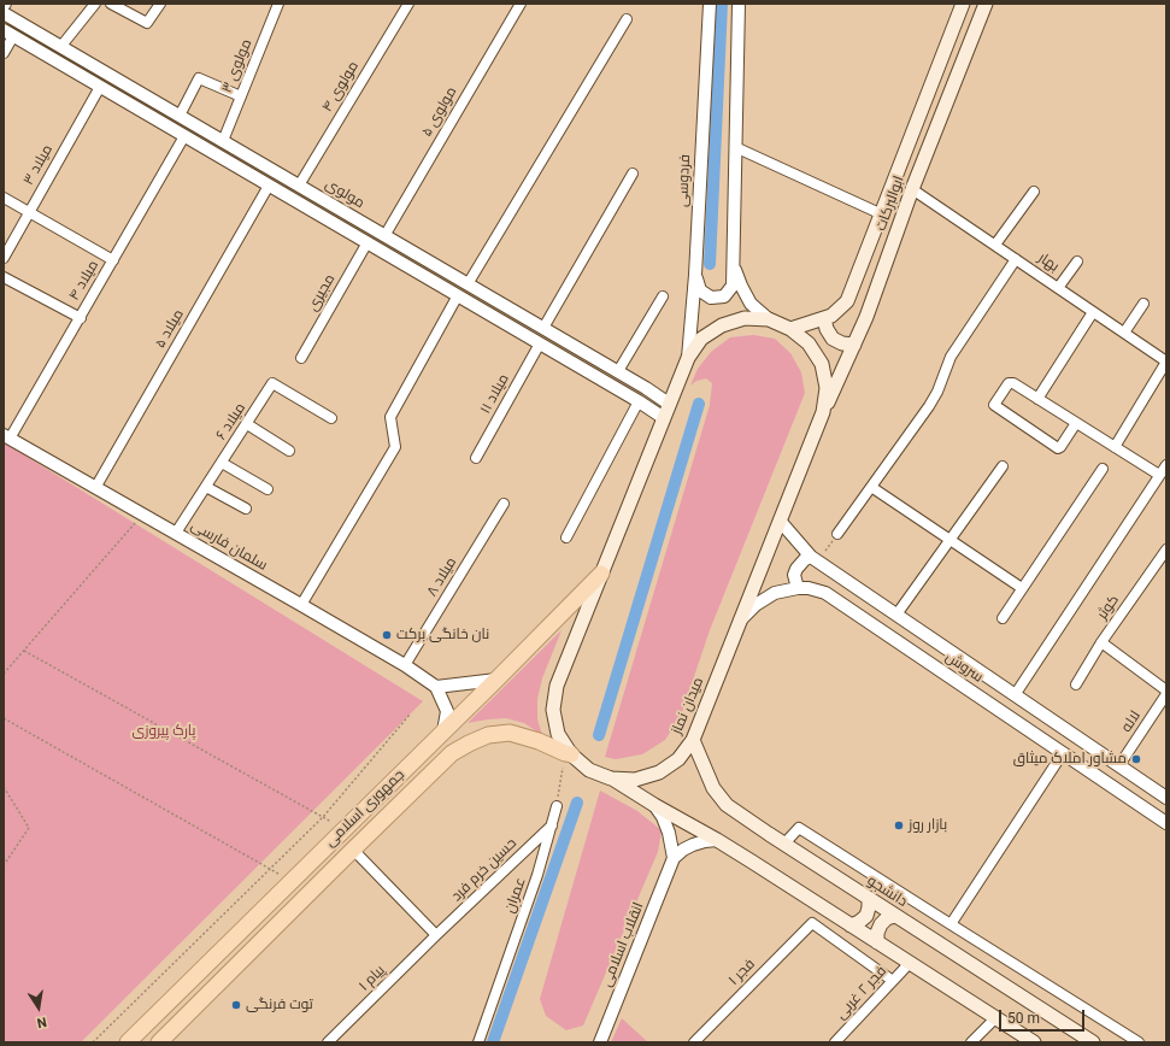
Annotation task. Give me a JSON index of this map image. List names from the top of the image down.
{
  "streets": {
    "main road": [
      "ابوالبرکات",
      "میدان نماز",
      "جمهوری اسلامی",
      "دانشجو"
    ],
    "street": [
      "مولوی ۳",
      "مولوی ۴",
      "مولوی ۵",
      "میلاد ۳",
      "فردوسی",
      "مولوی",
      "بهار",
      "میلاد ۴",
      "مجیری",
      "میلاد ۵",
      "میلاد ۱۱",
      "میلاد ۶",
      "سلمان فارسی",
      "میلاد ۸",
      "کوثر",
      "سروش",
      "لاله",
      "حسین خرم فرد",
      "عمران",
      "انقلاب اسلامی",
      "فجر ۱",
      "پیام ۱",
      "فجر ۲ غربی"
    ]
  },
  "crossings": [
    ["مولوی ۳", "مولوی"],
    ["مولوی ۴", "مولوی"],
    ["مولوی ۵", "مولوی"],
    ["میلاد ۳", "مولوی"],
    ["فردوسی", "میدان نماز"],
    ["مولوی", "میلاد ۴"],
    ["مولوی", "مجیری"],
    ["مولوی", "میلاد ۵"],
    ["مولوی", "میلاد ۱۱"],
    ["مولوی", "میدان نماز"],
    ["ابوالبرکات", "بهار"],
    ["ابوالبرکات", "میدان نماز"],
    ["میلاد ۴", "سلمان فارسی"],
    ["میلاد ۵", "سلمان فارسی"],
    ["میلاد ۶", "سلمان فارسی"],
    ["سلمان فارسی", "میلاد ۸"],
    ["سروش", "میدان نماز"],
    ["سروش", "لاله"],
    ["میدان نماز", "جمهوری اسلامی"],
    ["میدان نماز", "دانشجو"],
    ["حسین خرم فرد", "عمران"],
    ["حسین خرم فرد", "پیام ۱"],
    ["فجر ۱", "فجر ۲ غربی"]
  ],
  "parks": ["پارک پیروزی"],
  "places": [
    "نان خانگی برکت",
    "مشاور املاک میثاق",
    "بازار روز",
    "توت فرنگی"
  ],
  "scale_bar": "50 m",
  "north": "bottom"
}
